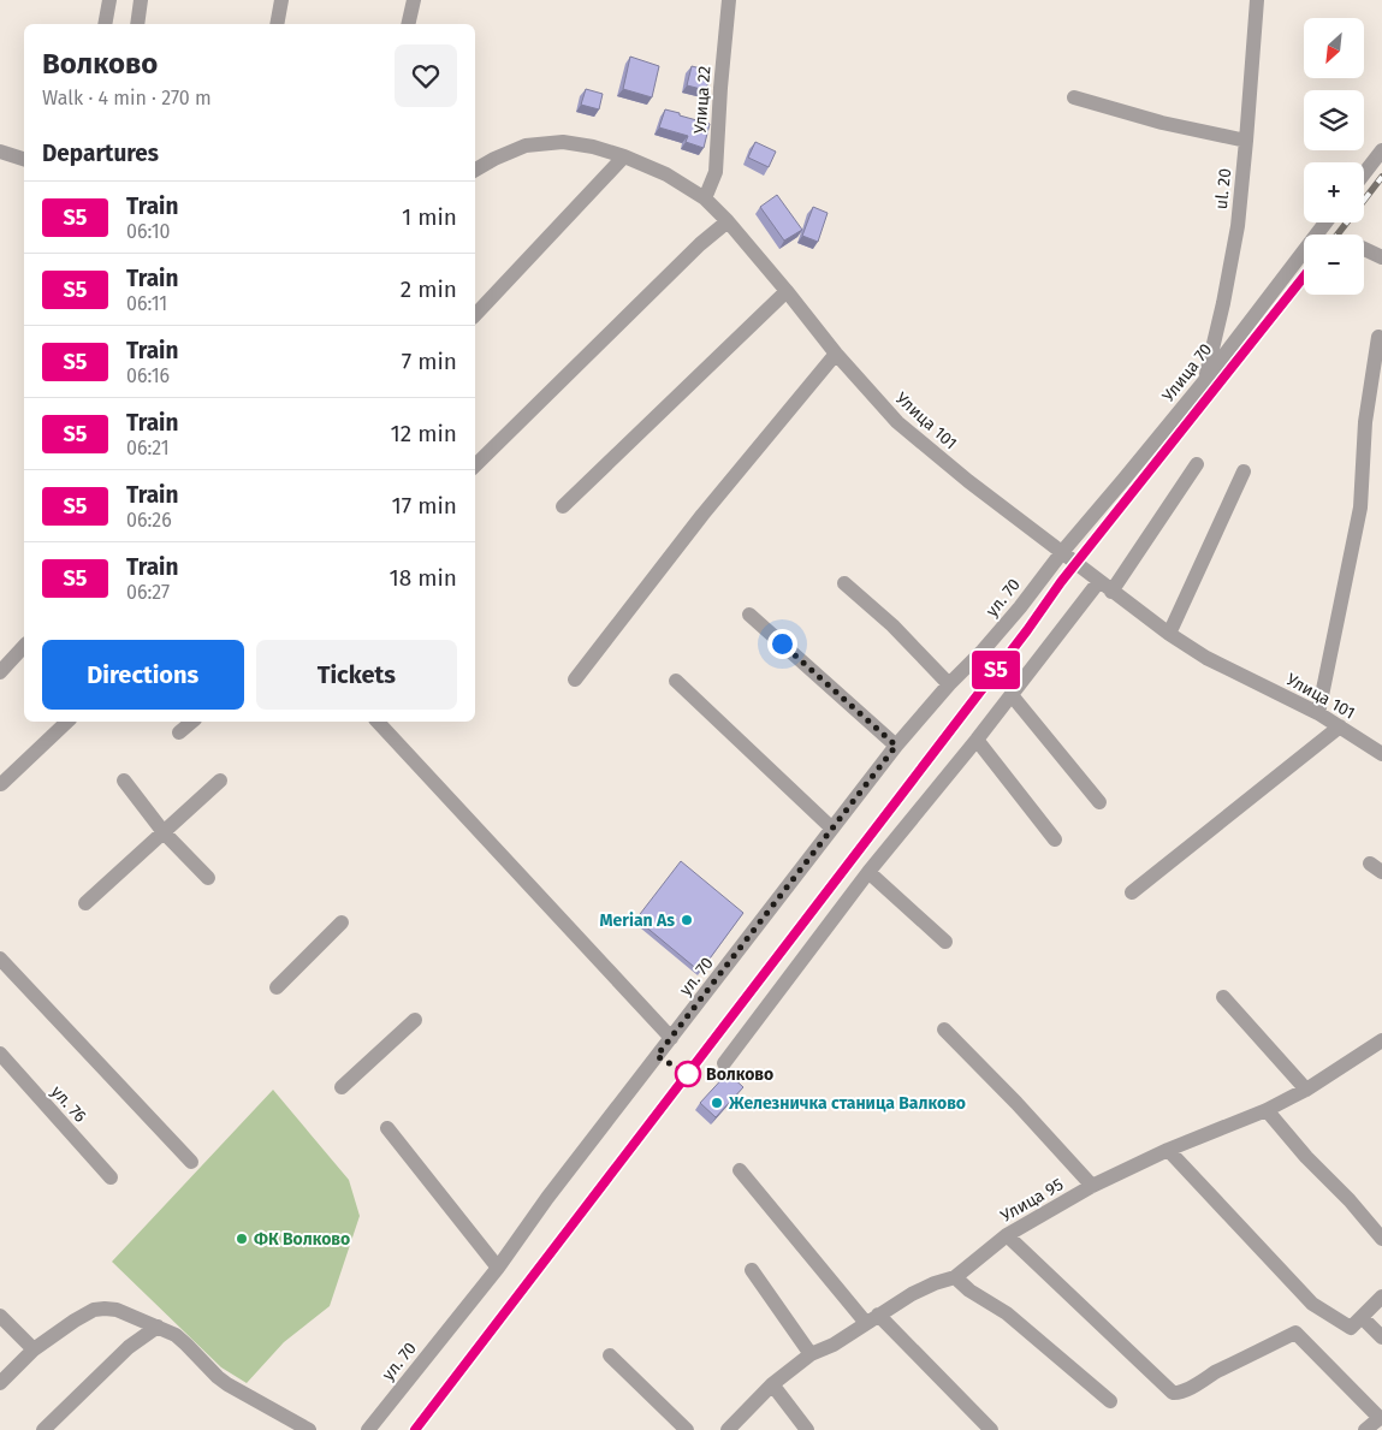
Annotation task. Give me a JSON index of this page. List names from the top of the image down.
{
  "streets": {
    "street": [
      "Улица 22",
      "ul. 20",
      "Улица 70",
      "Улица 101",
      "ул. 70",
      "ул. 76",
      "Улица 95"
    ]
  },
  "crossings": [
    ["Улица 22", "Улица 101"],
    ["ul. 20", "Улица 70"],
    ["Улица 70", "Улица 101"],
    ["Улица 70", "ул. 70"],
    ["Улица 101", "ул. 70"]
  ],
  "places": [
    "Merian As",
    "Волково",
    "Железничка станица Валково",
    "ФК Волково"
  ],
  "north": "bottom left",
  "page": {
    "on_map": "S5",
    "map_buttons": ["+", "−"],
    "heading": [
      ["Волково", "Walk · 4 min · 270 m"],
      "Departures"
    ],
    "list": [
      {
        "mark": "S5",
        "name": "Train",
        "note": "06:10",
        "value": "1 min"
      },
      {
        "mark": "S5",
        "name": "Train",
        "note": "06:11",
        "value": "2 min"
      },
      {
        "mark": "S5",
        "name": "Train",
        "note": "06:16",
        "value": "7 min"
      },
      {
        "mark": "S5",
        "name": "Train",
        "note": "06:21",
        "value": "12 min"
      },
      {
        "mark": "S5",
        "name": "Train",
        "note": "06:26",
        "value": "17 min"
      },
      {
        "mark": "S5",
        "name": "Train",
        "note": "06:27",
        "value": "18 min"
      }
    ],
    "buttons": ["Directions", "Tickets"]
  }
}
